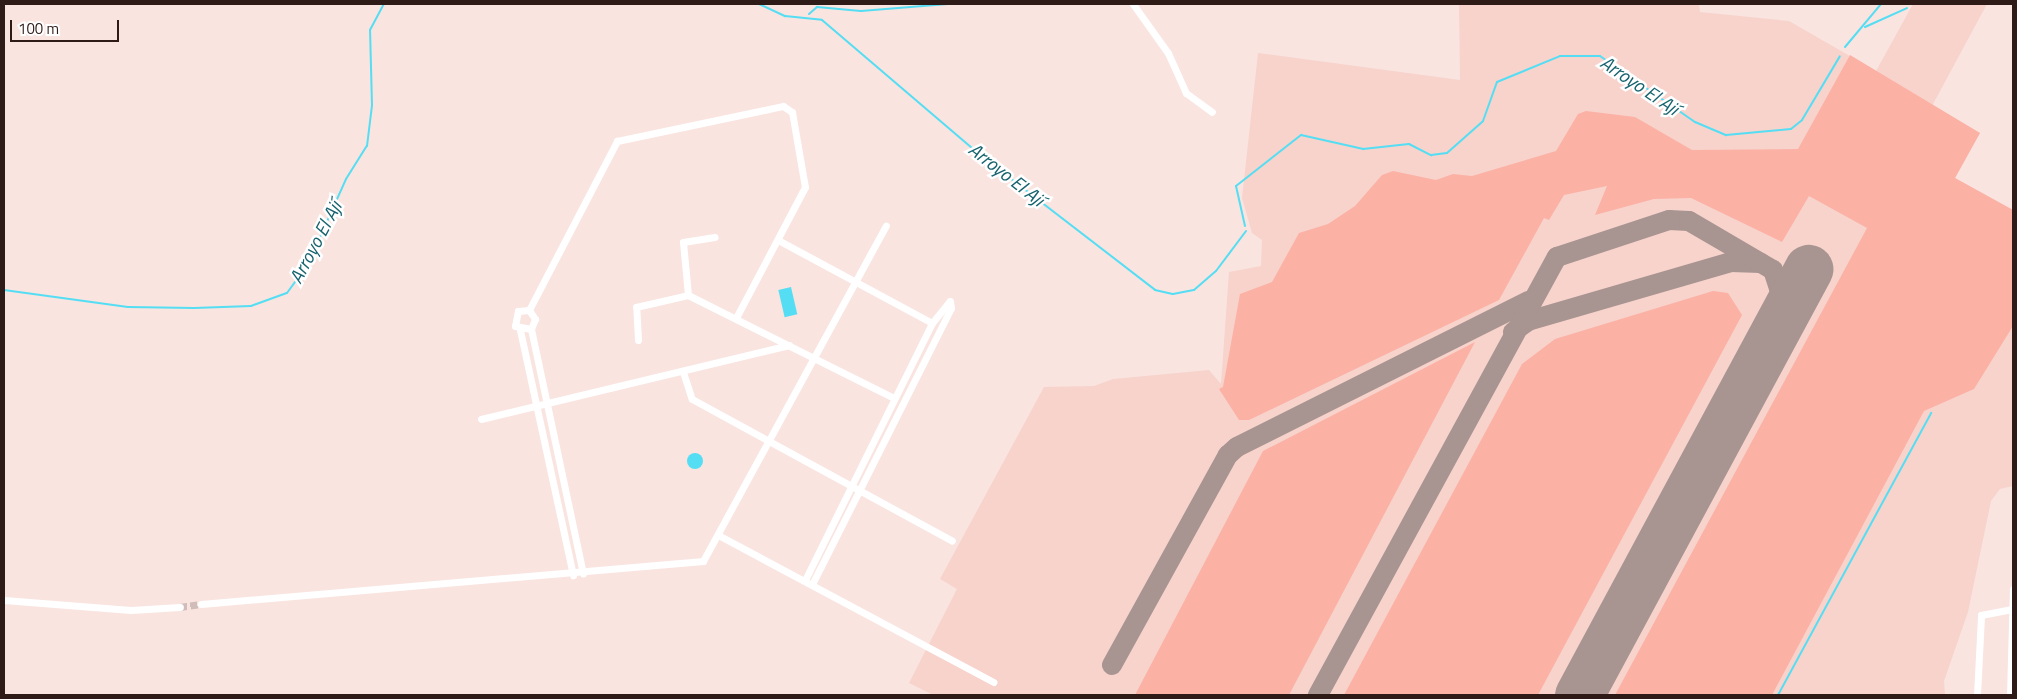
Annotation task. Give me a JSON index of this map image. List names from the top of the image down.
{
  "water": ["Arroyo El Ají"],
  "scale_bar": "100 m"
}
